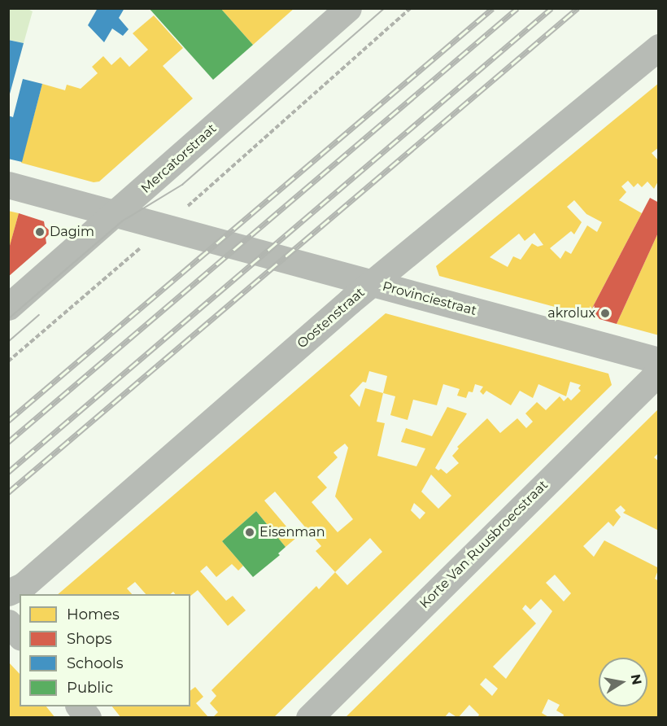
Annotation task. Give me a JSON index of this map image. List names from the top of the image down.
{
  "streets": {
    "street": [
      "Mercatorstraat",
      "Provinciestraat",
      "Oostenstraat",
      "Korte Van Ruusbroecstraat"
    ]
  },
  "crossings": [
    ["Mercatorstraat", "Provinciestraat"],
    ["Provinciestraat", "Oostenstraat"]
  ],
  "places": ["Dagim", "akrolux", "Eisenman"],
  "legend": [
    "Homes",
    "Shops",
    "Schools",
    "Public"
  ],
  "north": "right"
}
